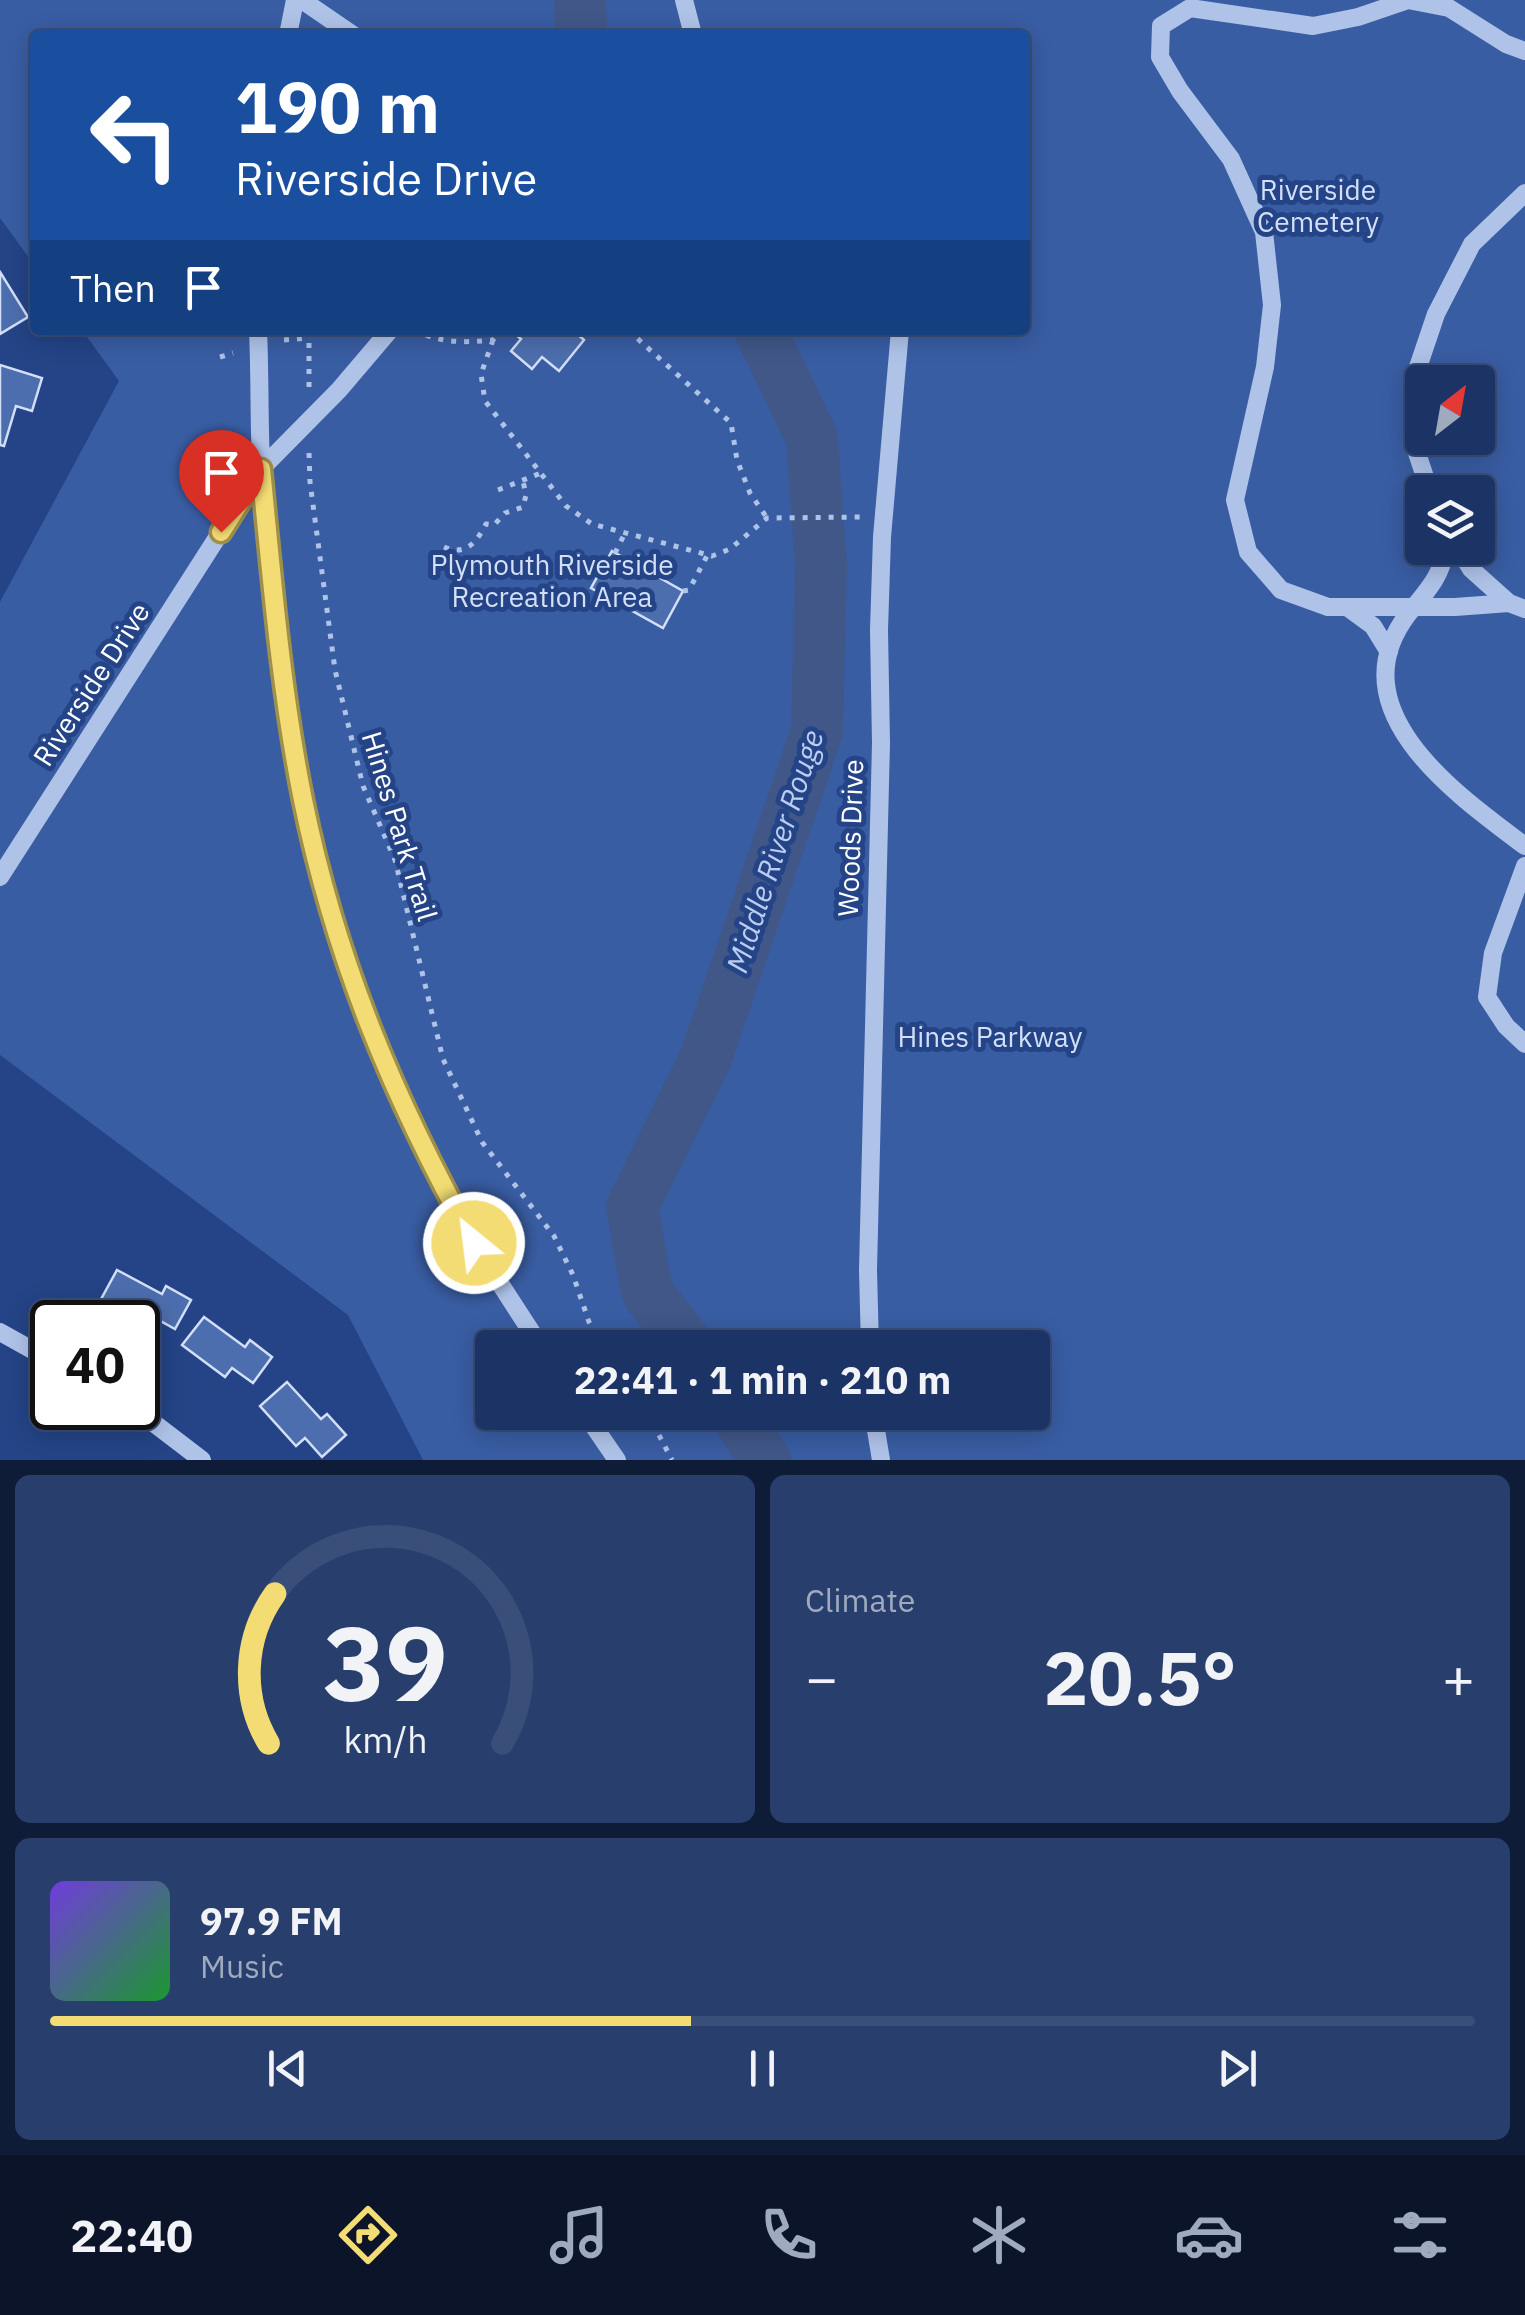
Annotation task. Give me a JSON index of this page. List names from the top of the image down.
{
  "streets": {
    "street": ["Riverside Drive", "Woods Drive"],
    "path": ["Hines Park Trail"]
  },
  "crossings": [
    ["Riverside Drive", "Hines Park Trail"]
  ],
  "water": ["Middle River Rouge"],
  "parks": ["Riverside Cemetery", "Plymouth Riverside Recreation Area", "Hines Parkway"],
  "north": "top right",
  "page": {
    "turn": ["190 m", "Riverside Drive"],
    "then": "Then",
    "limit": "40",
    "trip": "22:41 · 1 min · 210 m",
    "tile": "Climate",
    "heat": ["−", "20.5°", "+"],
    "song": ["97.9 FM", "Music"],
    "tabs": "22:40",
    "gauge": ["39", "km/h"]
  }
}
